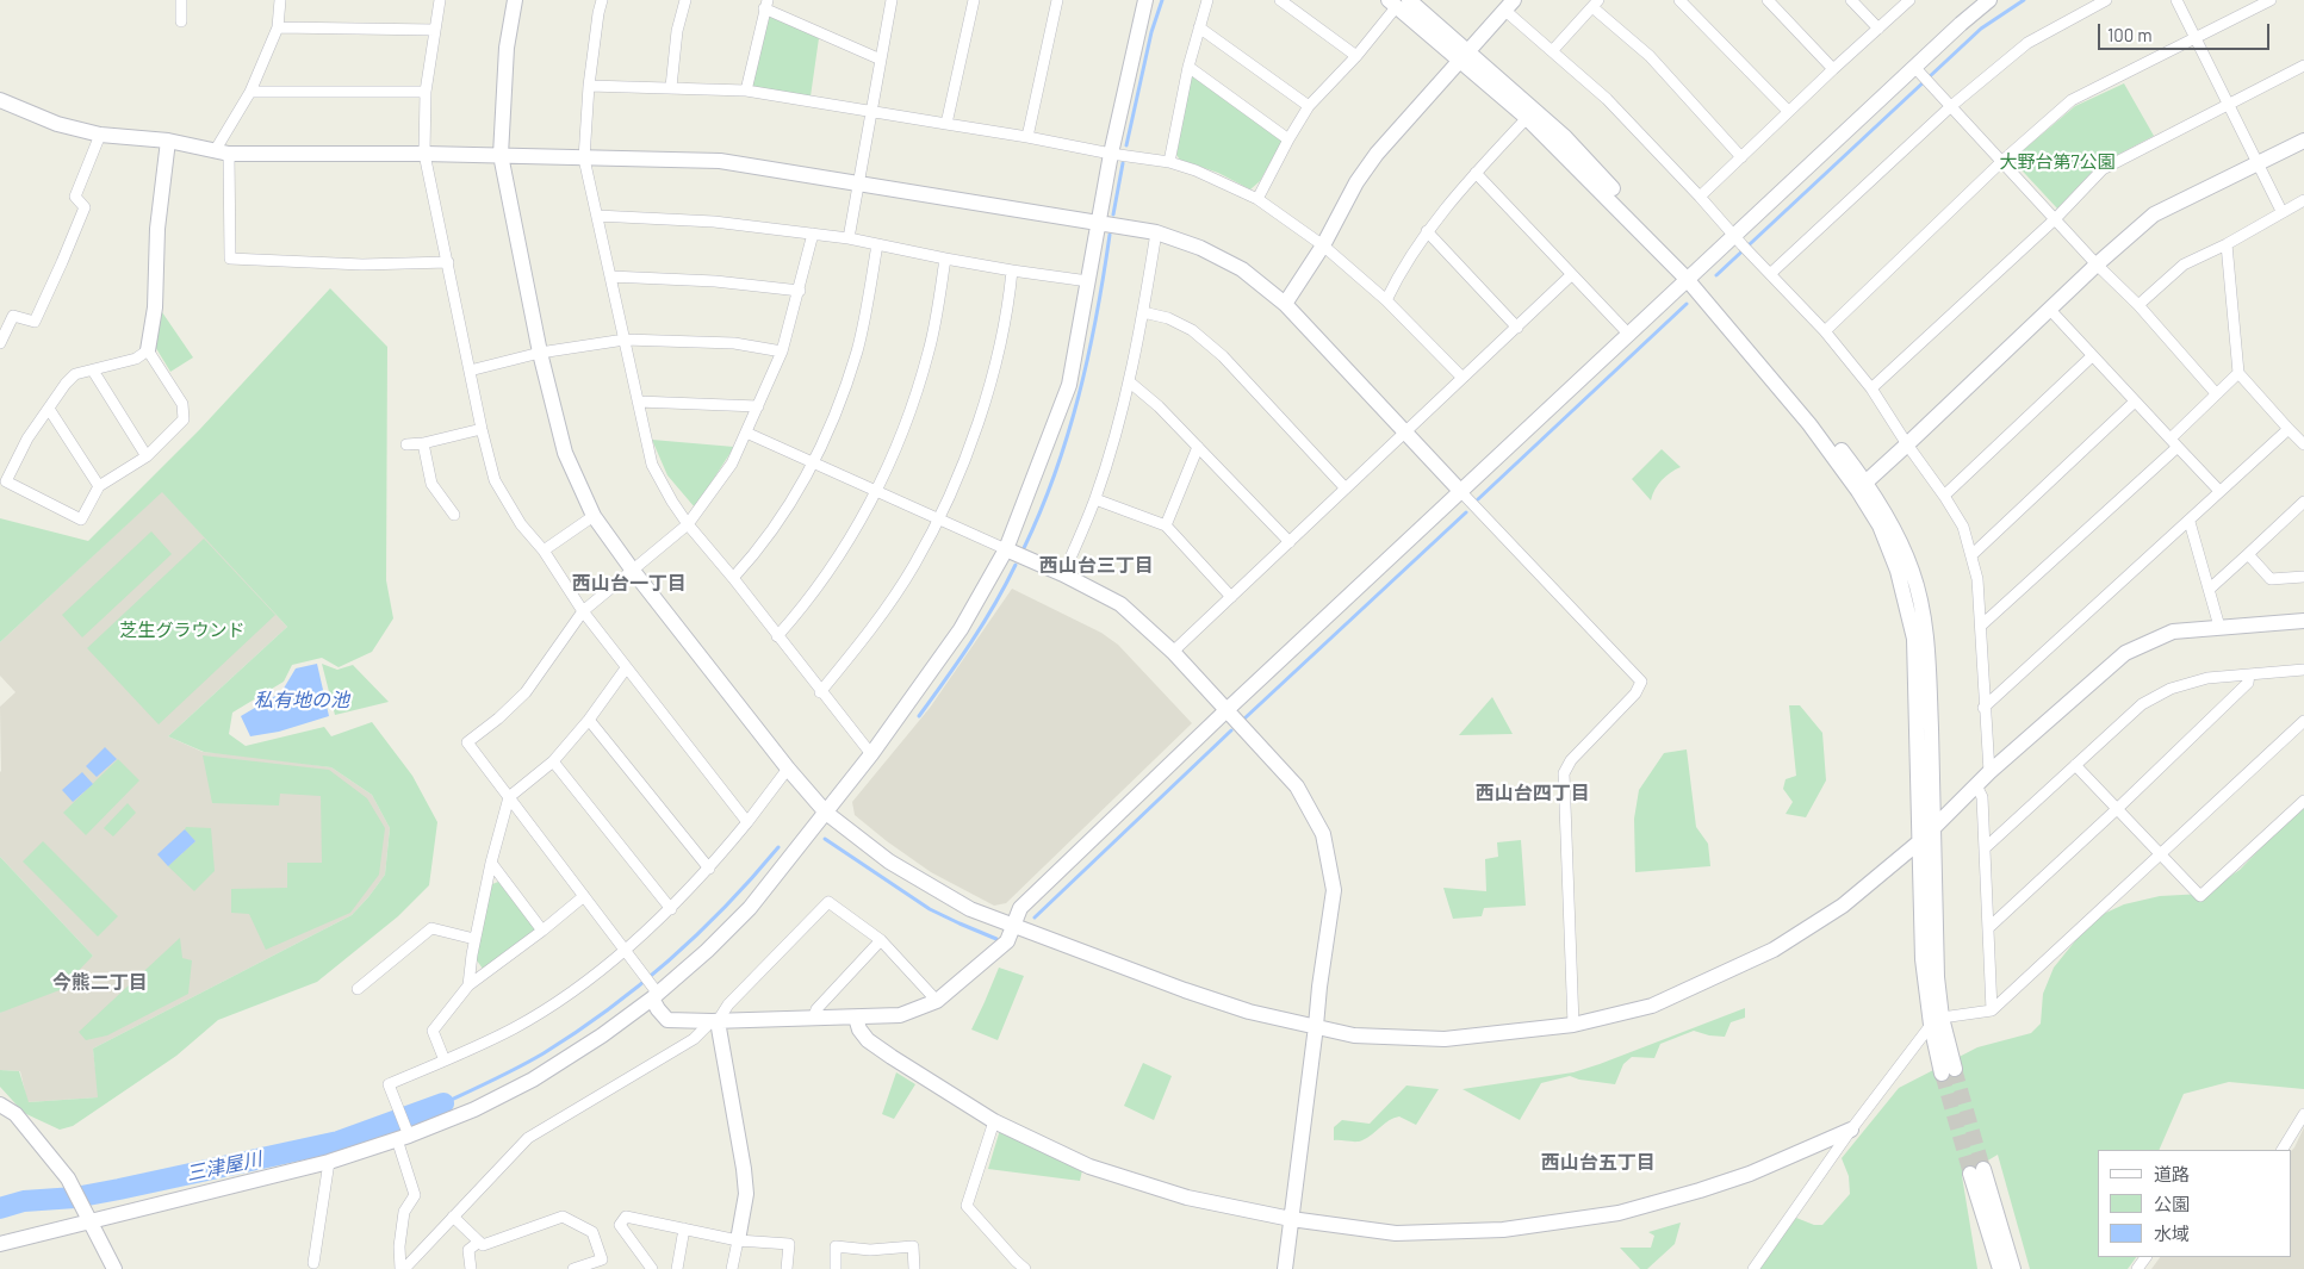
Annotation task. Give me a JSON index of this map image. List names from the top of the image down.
{
  "districts": [
    "西山台三丁目",
    "西山台一丁目",
    "西山台四丁目",
    "今熊二丁目",
    "西山台五丁目"
  ],
  "water": ["私有地の池", "三津屋川"],
  "parks": ["大野台第7公園", "芝生グラウンド"],
  "legend": ["道路", "公園", "水域"],
  "scale_bar": "100 m"
}
